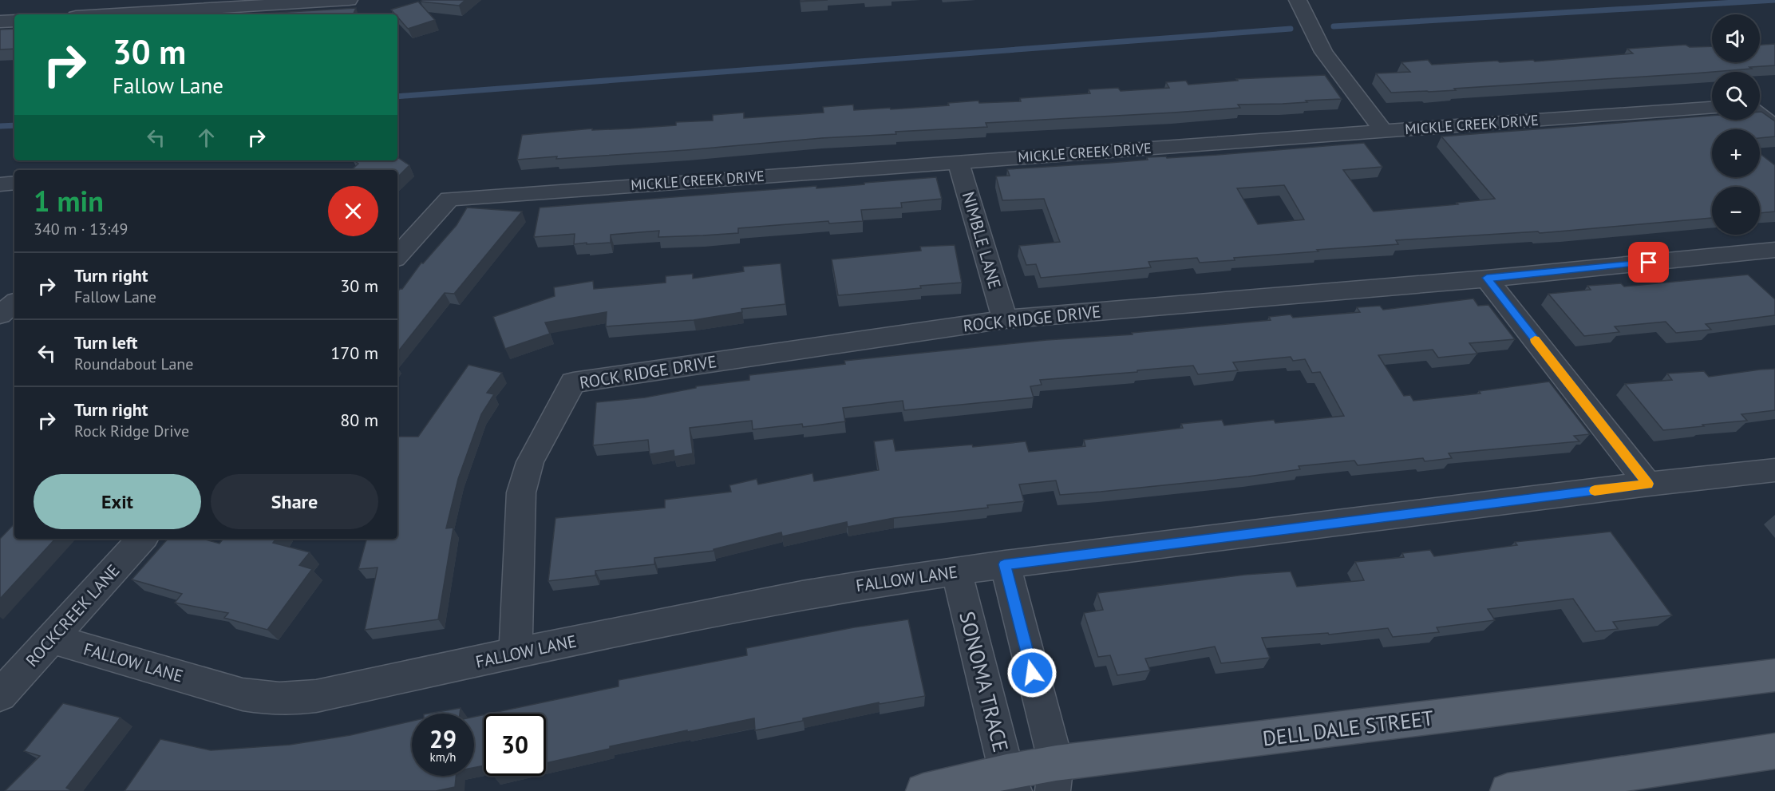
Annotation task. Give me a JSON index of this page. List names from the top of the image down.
{
  "streets": {
    "main road": ["DELL DALE STREET"],
    "street": [
      "MICKLE CREEK DRIVE",
      "NIMBLE LANE",
      "ROCK RIDGE DRIVE",
      "FALLOW LANE",
      "ROCKCREEK LANE",
      "SONOMA TRACE"
    ]
  },
  "crossings": [
    ["MICKLE CREEK DRIVE", "NIMBLE LANE"],
    ["NIMBLE LANE", "ROCK RIDGE DRIVE"],
    ["ROCK RIDGE DRIVE", "FALLOW LANE"],
    ["FALLOW LANE", "ROCKCREEK LANE"],
    ["FALLOW LANE", "SONOMA TRACE"],
    ["SONOMA TRACE", "DELL DALE STREET"]
  ],
  "page": {
    "map_buttons": ["+", "−"],
    "turn": ["30 m", "Fallow Lane"],
    "heading": ["1 min", "340 m · 13:49"],
    "list": [
      {
        "name": "Turn right",
        "note": "Fallow Lane",
        "value": "30 m"
      },
      {
        "name": "Turn left",
        "note": "Roundabout Lane",
        "value": "170 m"
      },
      {
        "name": "Turn right",
        "note": "Rock Ridge Drive",
        "value": "80 m"
      }
    ],
    "buttons": ["Exit", "Share"],
    "speed": "29 km/h",
    "limit": "30"
  }
}
